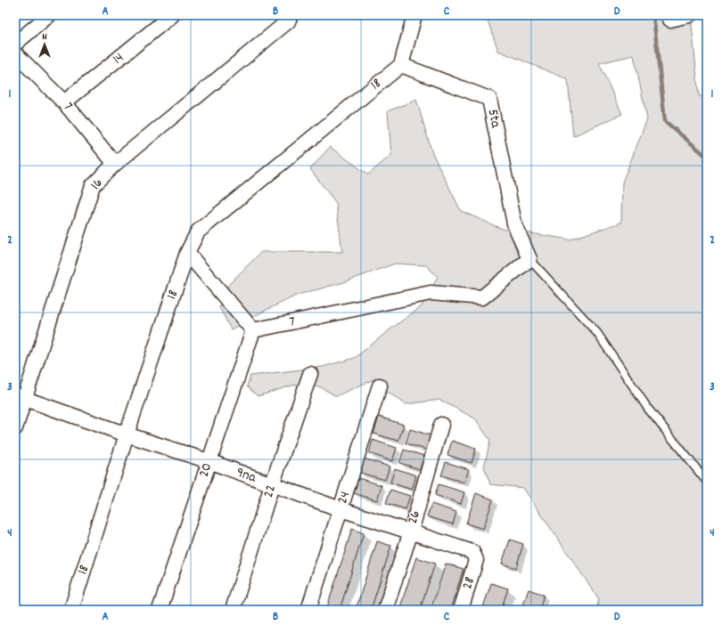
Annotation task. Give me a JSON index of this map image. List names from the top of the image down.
{
  "streets": {
    "street": [
      "14",
      "18",
      "7",
      "5ta",
      "16",
      "20",
      "9na",
      "22",
      "24",
      "26",
      "28"
    ]
  },
  "crossings": [
    ["14", "7"],
    ["18", "5ta"],
    ["18", "9na"],
    ["7", "5ta"],
    ["7", "16"],
    ["7", "20"],
    ["16", "9na"],
    ["20", "9na"],
    ["9na", "22"],
    ["9na", "24"],
    ["9na", "26"],
    ["9na", "28"]
  ],
  "north": "top",
  "grid": {
    "columns": [
      "A",
      "B",
      "C",
      "D"
    ],
    "rows": [
      "1",
      "2",
      "3",
      "4"
    ]
  }
}
